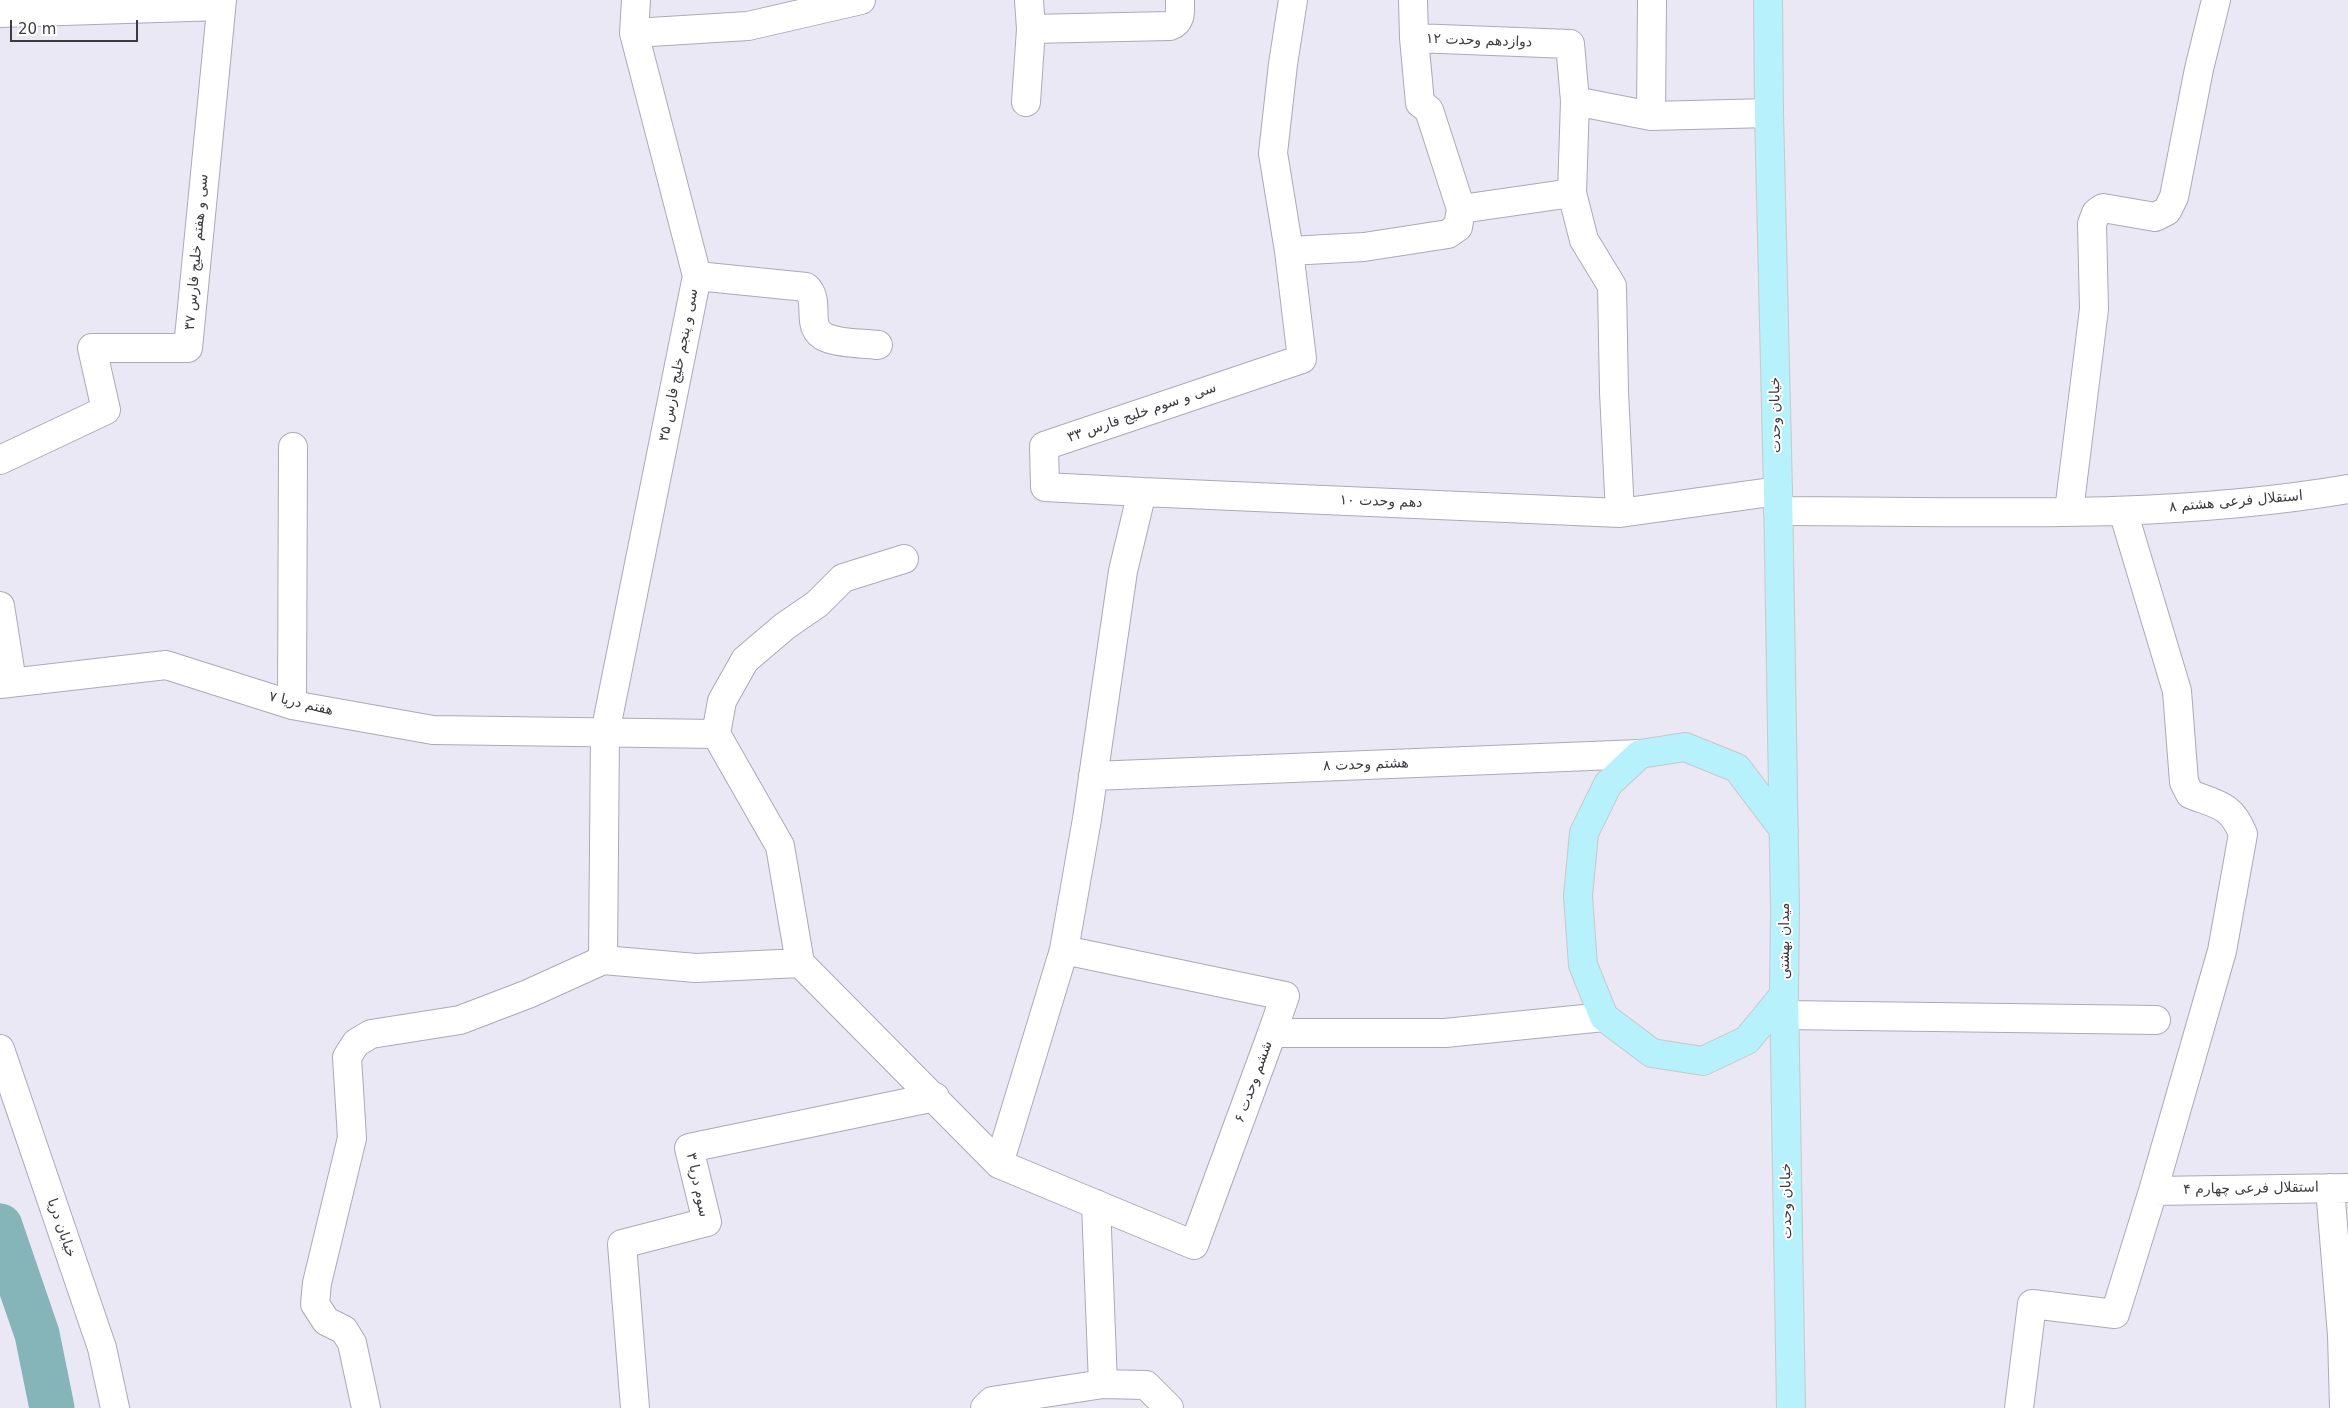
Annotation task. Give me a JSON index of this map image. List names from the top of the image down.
{
  "streets": {
    "main road": ["خیابان وحدت", "میدان بهشتی"],
    "street": [
      "دوازدهم وحدت ۱۲",
      "سی و هفتم خلیج فارس ۳۷",
      "سی و پنجم خلیج فارس ۳۵",
      "سی و سوم خلیج فارس ۳۳",
      "دهم وحدت ۱۰",
      "استقلال فرعی هشتم ۸",
      "هفتم دریا ۷",
      "هشتم وحدت ۸",
      "ششم وحدت ۶",
      "سوم دریا ۳",
      "استقلال فرعی چهارم ۴",
      "خیابان دریا"
    ]
  },
  "crossings": [
    ["سی و پنجم خلیج فارس ۳۵", "هفتم دریا ۷"],
    ["سی و سوم خلیج فارس ۳۳", "دهم وحدت ۱۰"],
    ["خیابان وحدت", "دهم وحدت ۱۰"],
    ["خیابان وحدت", "میدان بهشتی"],
    ["دهم وحدت ۱۰", "استقلال فرعی هشتم ۸"],
    ["میدان بهشتی", "ششم وحدت ۶"]
  ],
  "scale_bar": "20 m"
}
